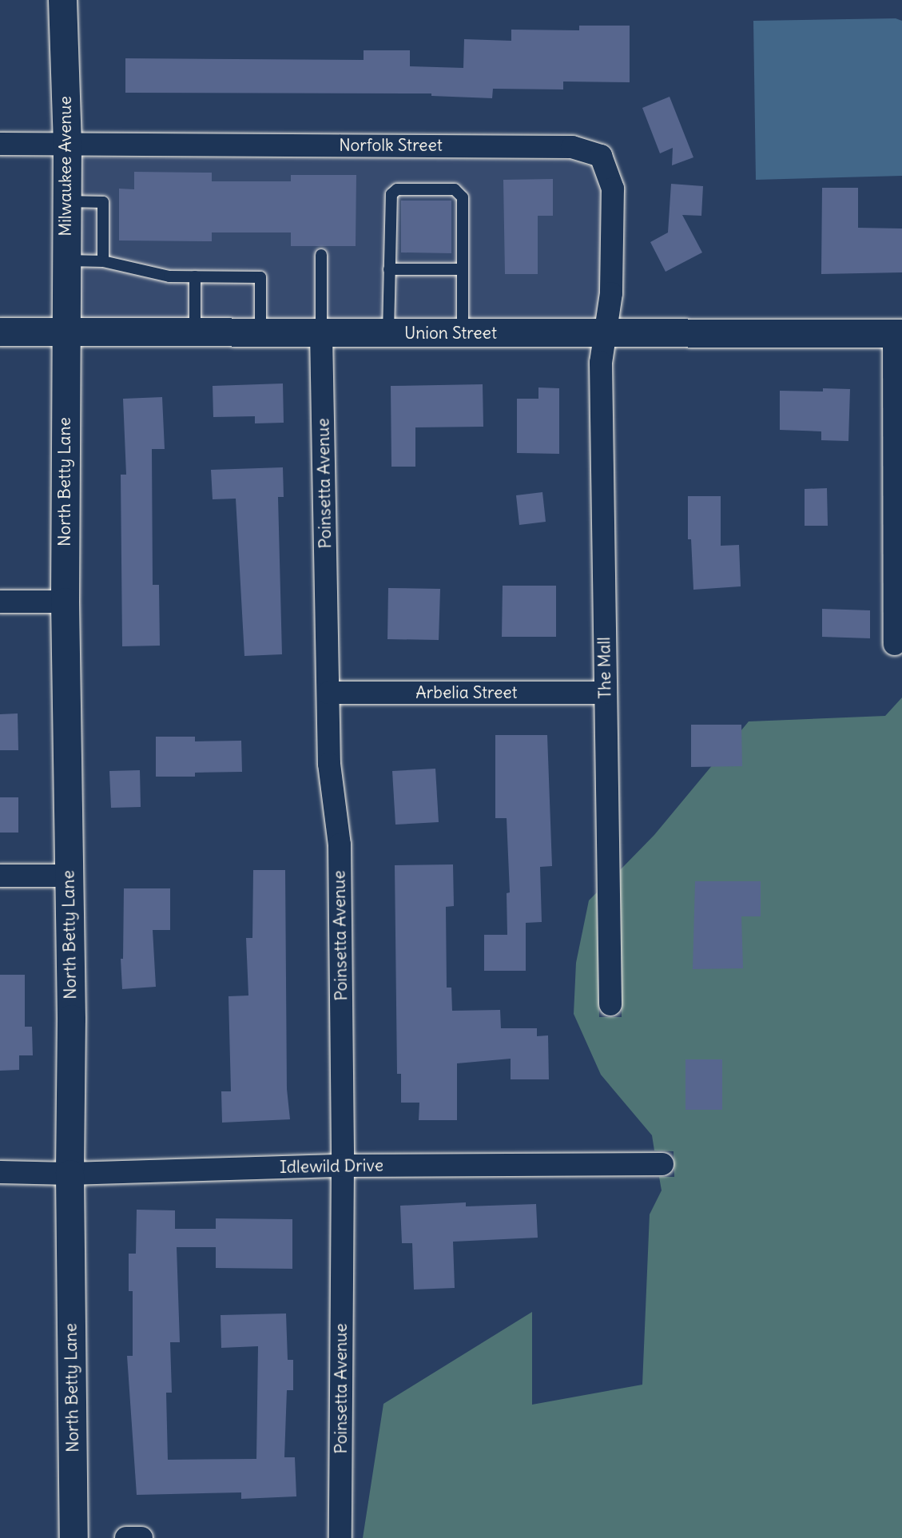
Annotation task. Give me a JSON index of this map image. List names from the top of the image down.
{
  "streets": {
    "street": [
      "Norfolk Street",
      "Milwaukee Avenue",
      "Union Street",
      "North Betty Lane",
      "Poinsetta Avenue",
      "The Mall",
      "Arbelia Street",
      "Idlewild Drive"
    ]
  },
  "crossings": [
    ["Norfolk Street", "Milwaukee Avenue"],
    ["Norfolk Street", "Union Street"],
    ["Norfolk Street", "The Mall"],
    ["Milwaukee Avenue", "Union Street"],
    ["Milwaukee Avenue", "North Betty Lane"],
    ["Union Street", "North Betty Lane"],
    ["Union Street", "Poinsetta Avenue"],
    ["Union Street", "The Mall"],
    ["North Betty Lane", "Idlewild Drive"],
    ["Poinsetta Avenue", "Arbelia Street"],
    ["Poinsetta Avenue", "Idlewild Drive"],
    ["The Mall", "Arbelia Street"]
  ]
}
